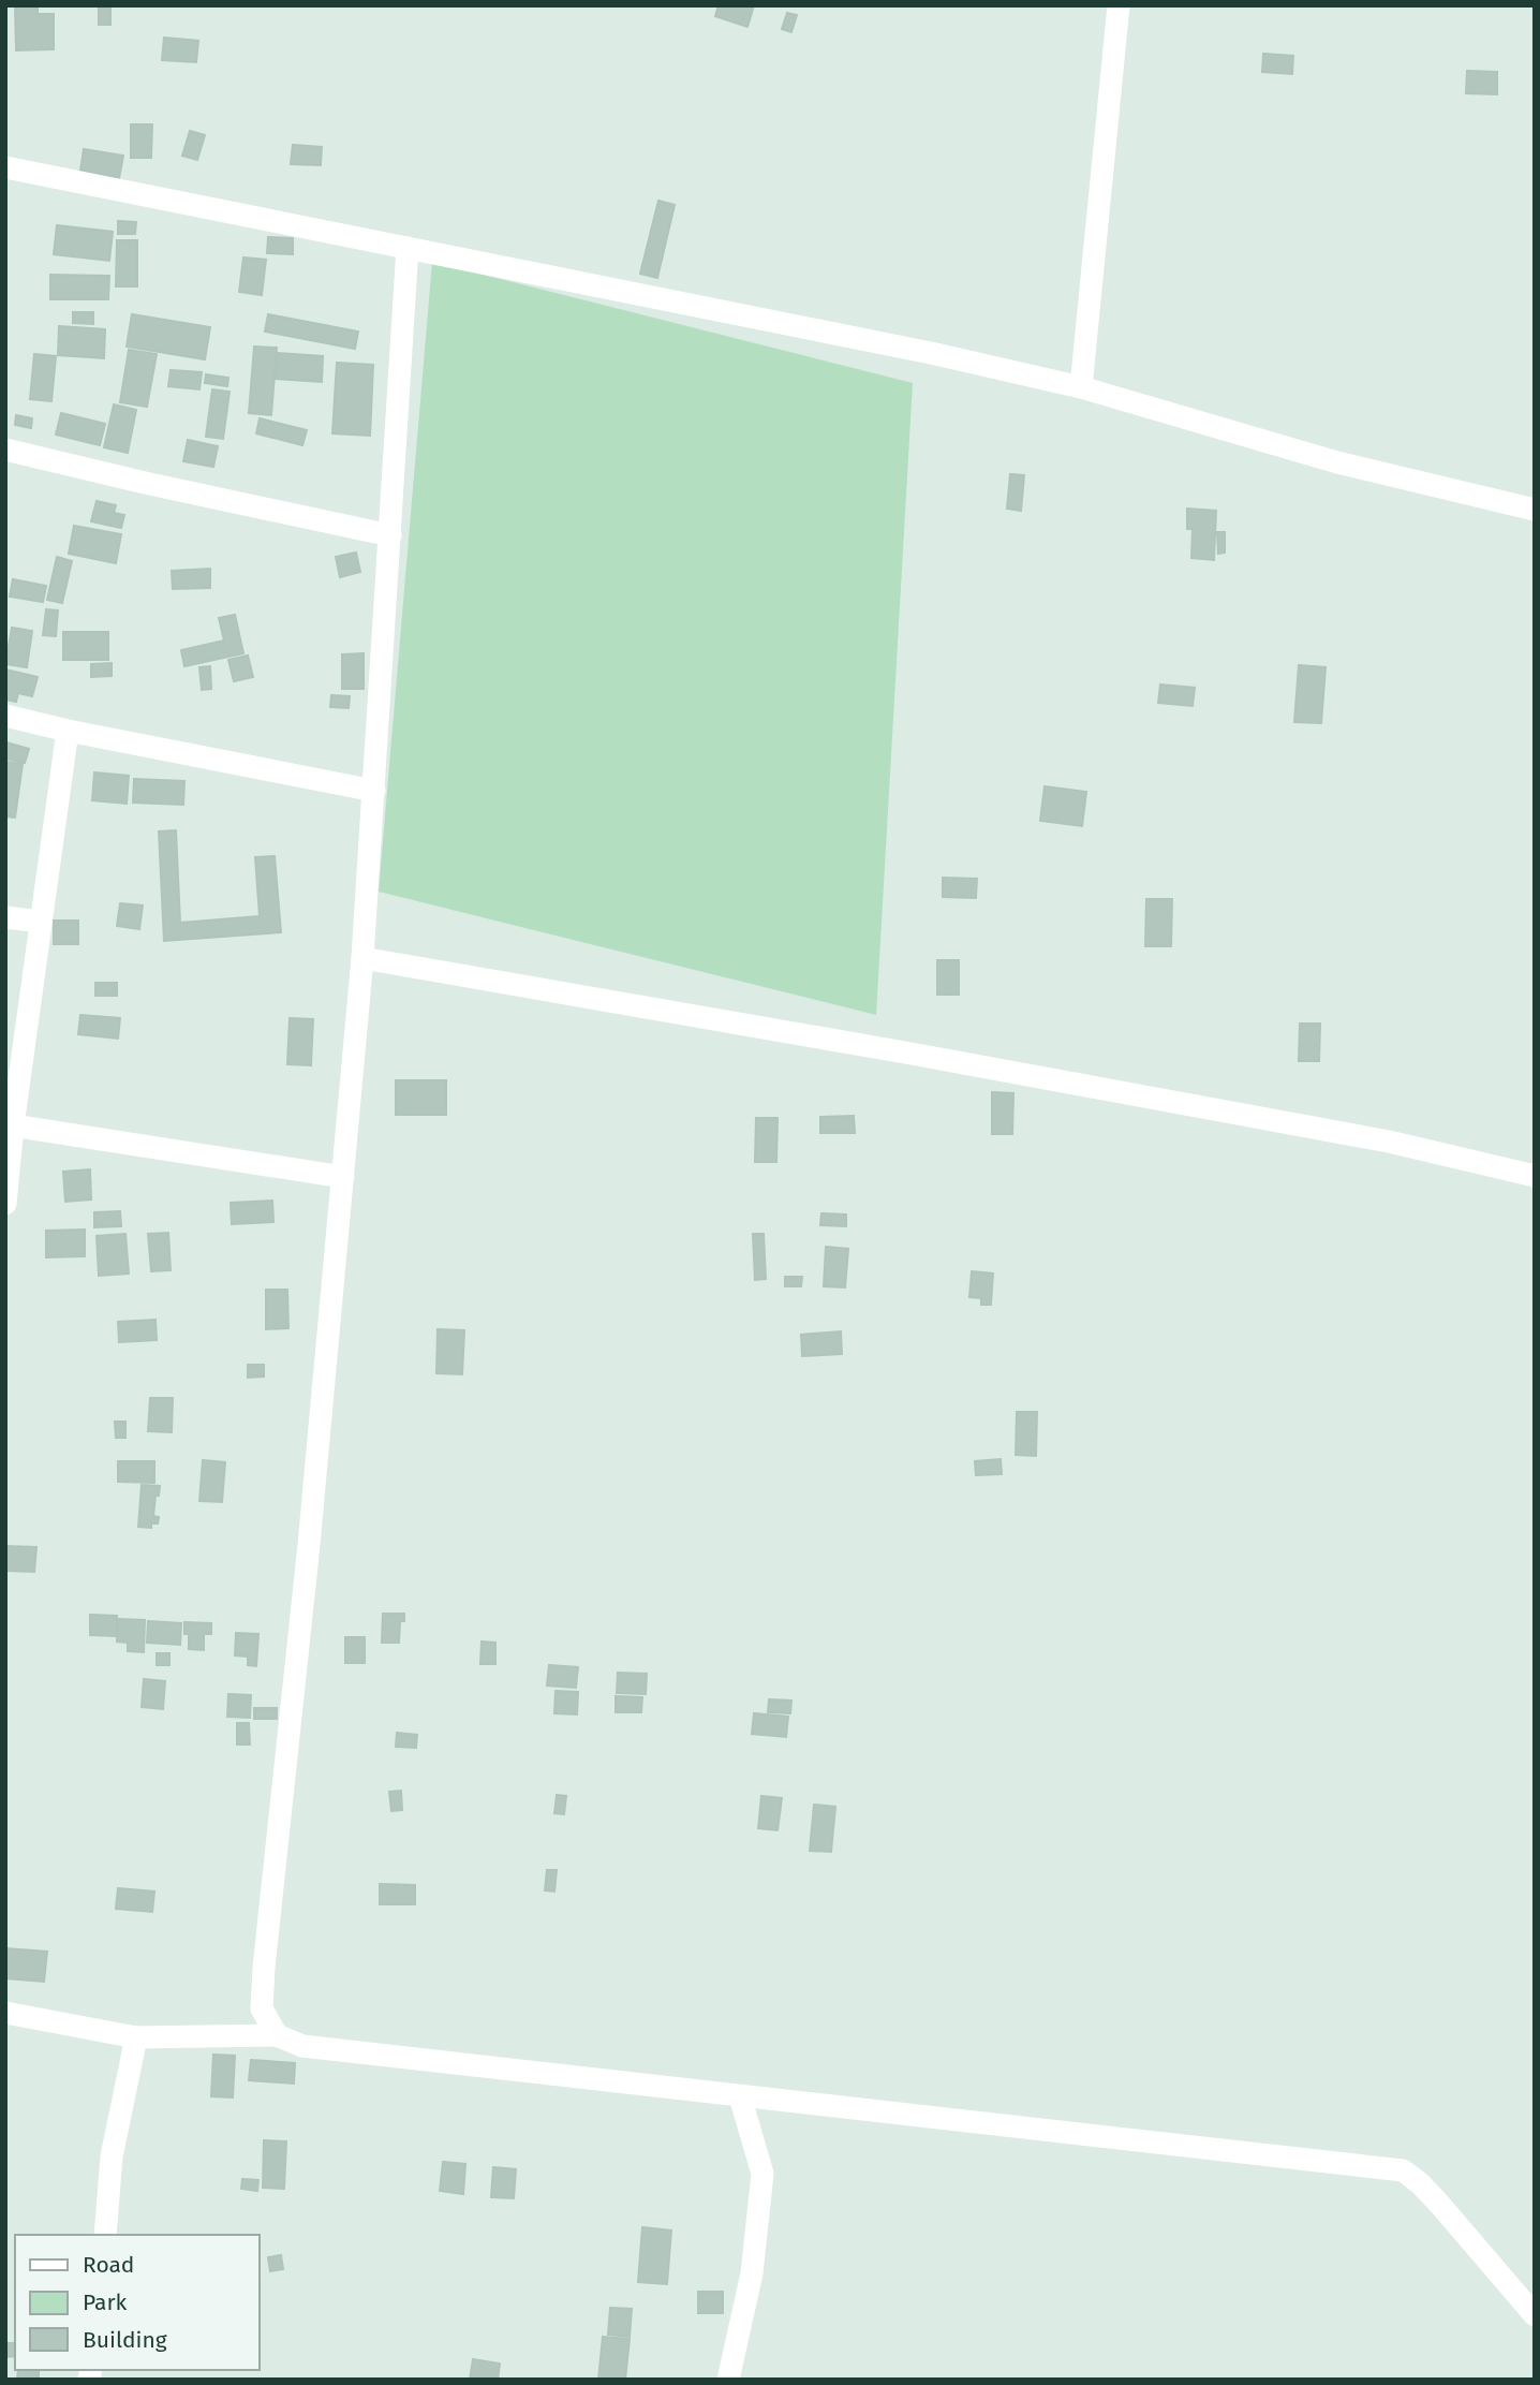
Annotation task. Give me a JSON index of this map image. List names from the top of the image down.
{
  "legend": ["Road", "Park", "Building"]
}
